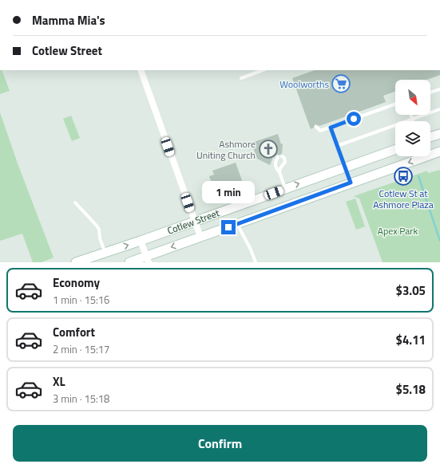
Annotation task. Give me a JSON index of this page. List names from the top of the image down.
{
  "streets": {
    "main road": ["Cotlew Street"]
  },
  "parks": ["Apex Park"],
  "places": {
    "supermarket": ["Woolworths"],
    "church": ["Ashmore Uniting Church"],
    "bus stop": ["Cotlew St at Ashmore Plaza"]
  },
  "north": "bottom right",
  "page": {
    "banner": ["Mamma Mia's", "Cotlew Street"],
    "bubble": "1 min",
    "list": [
      {
        "name": "Economy",
        "note": "1 min · 15:16",
        "value": "$3.05"
      },
      {
        "name": "Comfort",
        "note": "2 min · 15:17",
        "value": "$4.11"
      },
      {
        "name": "XL",
        "note": "3 min · 15:18",
        "value": "$5.18"
      }
    ],
    "buttons": "Confirm"
  }
}
